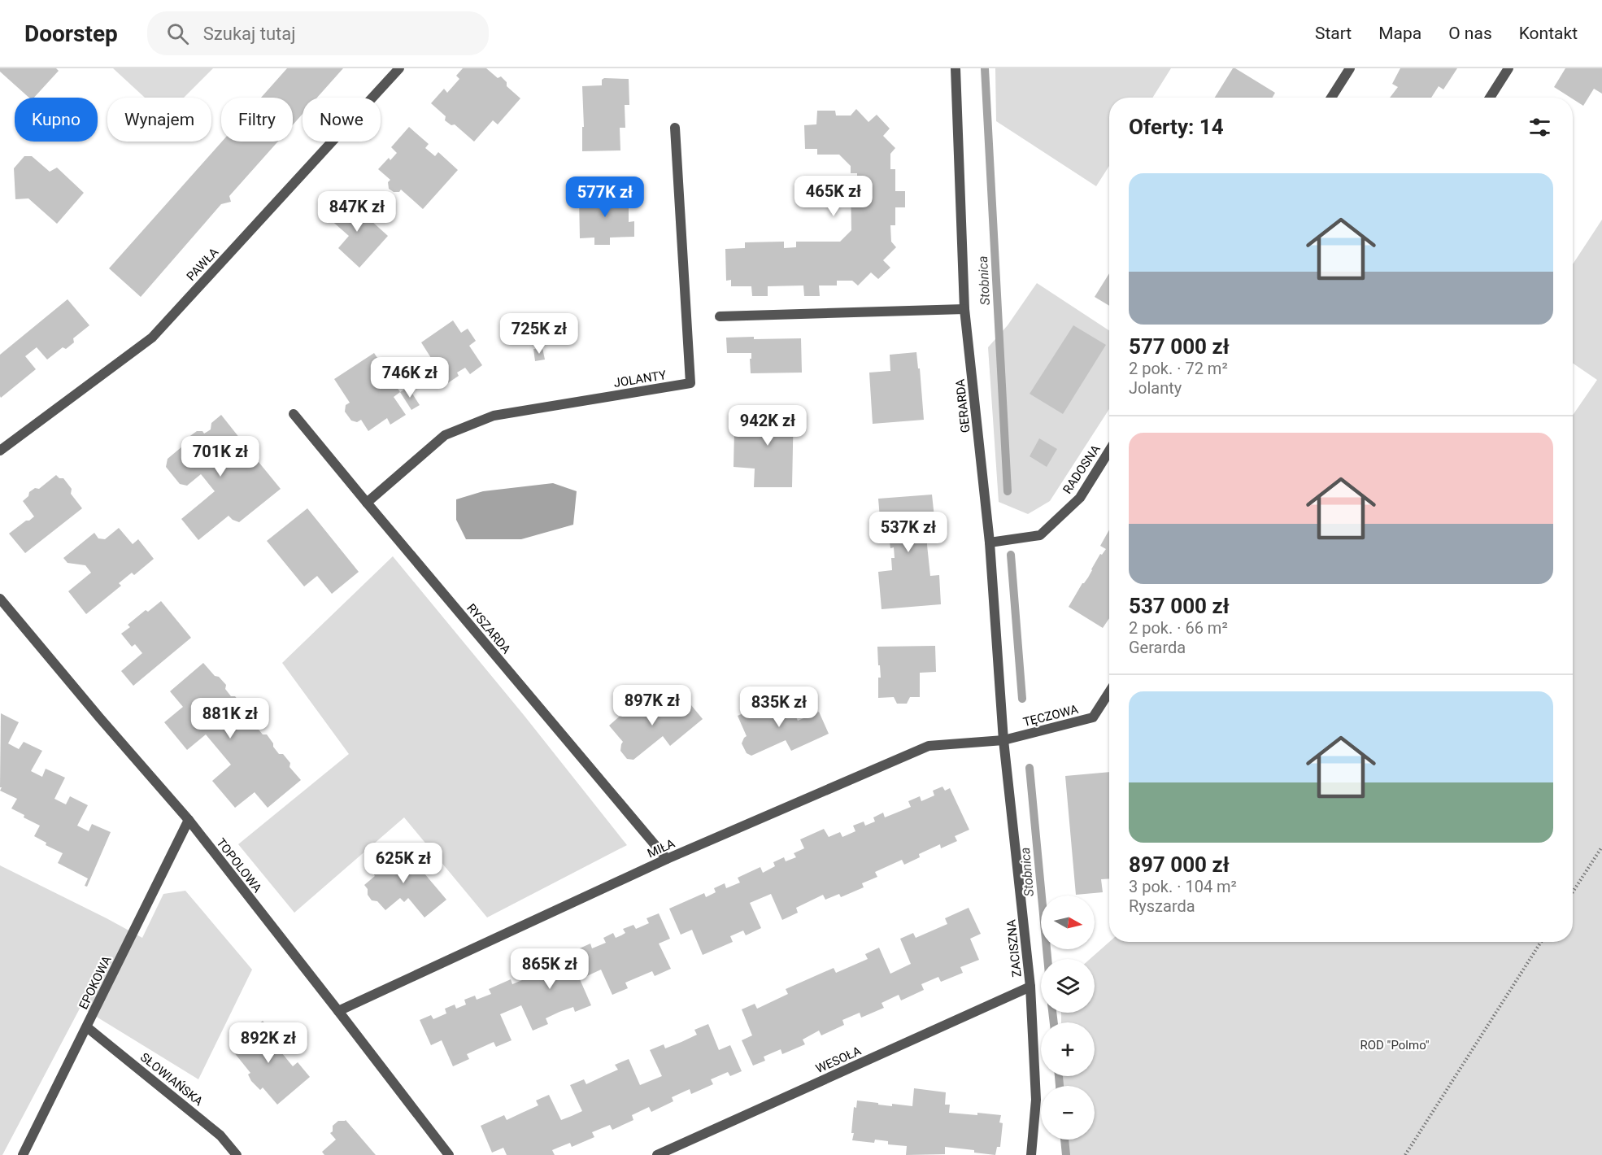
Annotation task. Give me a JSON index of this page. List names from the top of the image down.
{
  "streets": {
    "street": [
      "PAWŁA",
      "JOLANTY",
      "GERARDA",
      "RADOSNA",
      "RYSZARDA",
      "TĘCZOWA",
      "MIŁA",
      "TOPOLOWA",
      "ZACISZNA",
      "EPOKOWA",
      "WESOŁA",
      "SŁOWIAŃSKA"
    ]
  },
  "crossings": [
    ["JOLANTY", "RYSZARDA"],
    ["GERARDA", "RADOSNA"],
    ["GERARDA", "TĘCZOWA"],
    ["GERARDA", "MIŁA"],
    ["GERARDA", "ZACISZNA"],
    ["RYSZARDA", "MIŁA"],
    ["TĘCZOWA", "MIŁA"],
    ["TĘCZOWA", "ZACISZNA"],
    ["MIŁA", "TOPOLOWA"],
    ["MIŁA", "ZACISZNA"],
    ["TOPOLOWA", "EPOKOWA"],
    ["ZACISZNA", "WESOŁA"],
    ["EPOKOWA", "SŁOWIAŃSKA"]
  ],
  "water": ["Stobnica"],
  "parks": ["ROD \"Polmo\""],
  "north": "right",
  "page": {
    "header": "Doorstep",
    "search": "Szukaj tutaj",
    "nav": [
      "Start",
      "Mapa",
      "O nas",
      "Kontakt"
    ],
    "chip": [
      "Kupno",
      "Wynajem",
      "Filtry",
      "Nowe"
    ],
    "heading": "Oferty: 14",
    "list": [
      {
        "name": "577 000 zł",
        "note": "2 pok. · 72 m² · Jolanty"
      },
      {
        "name": "537 000 zł",
        "note": "2 pok. · 66 m² · Gerarda"
      },
      {
        "name": "897 000 zł",
        "note": "3 pok. · 104 m² · Ryszarda"
      }
    ],
    "price": [
      "465K zł",
      "577K zł",
      "847K zł",
      "725K zł",
      "746K zł",
      "942K zł",
      "701K zł",
      "537K zł",
      "897K zł",
      "835K zł",
      "881K zł",
      "625K zł",
      "865K zł",
      "892K zł"
    ],
    "map_buttons": ["+", "−"]
  }
}
